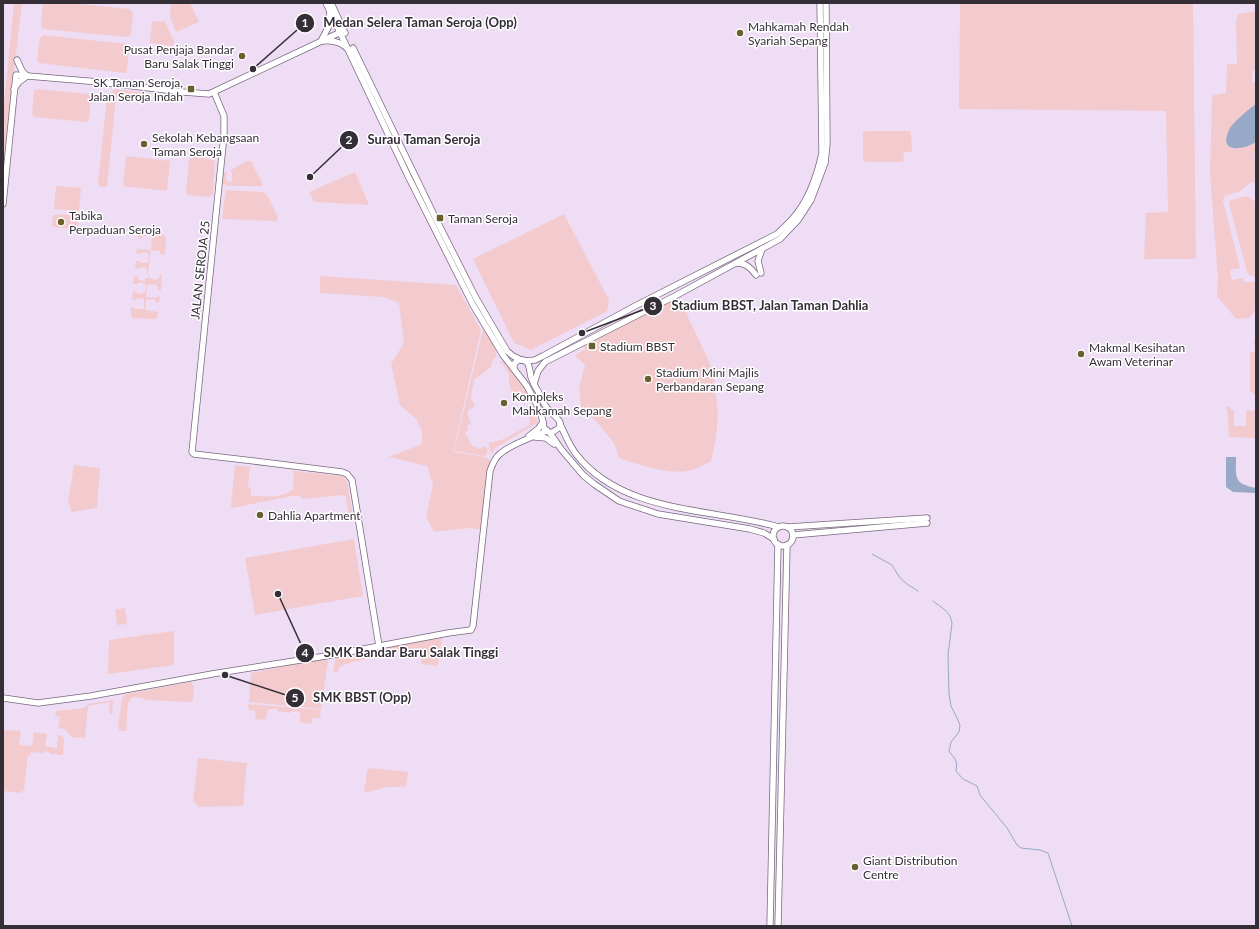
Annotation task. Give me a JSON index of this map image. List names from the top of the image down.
{
  "streets": {
    "street": ["JALAN SEROJA 25"]
  },
  "places": {
    "other": [
      "Mahkamah Rendah Syariah Sepang",
      "Pusat Penjaja Bandar Baru Salak Tinggi",
      "Medan Selera Taman Seroja (Opp)",
      "Sekolah Kebangsaan Taman Seroja",
      "Surau Taman Seroja",
      "Tabika Perpaduan Seroja",
      "Stadium BBST, Jalan Taman Dahlia",
      "Makmal Kesihatan Awam Veterinar",
      "Stadium Mini Majlis Perbandaran Sepang",
      "Kompleks Mahkamah Sepang",
      "Dahlia Apartment",
      "SMK Bandar Baru Salak Tinggi",
      "SMK BBST (Opp)",
      "Giant Distribution Centre"
    ],
    "transit": ["SK Taman Seroja, Jalan Seroja Indah", "Taman Seroja", "Stadium BBST"]
  }
}
